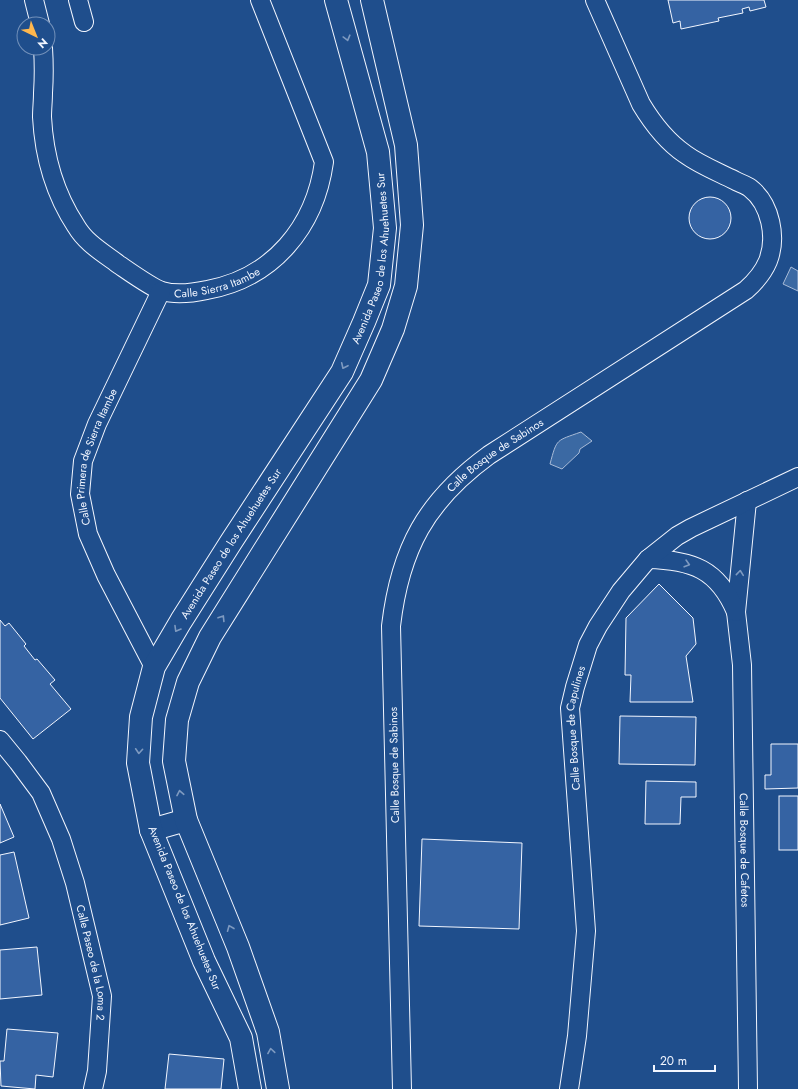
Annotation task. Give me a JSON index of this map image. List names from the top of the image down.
{
  "streets": {
    "street": [
      "Avenida Paseo de los Ahuehuetes Sur",
      "Calle Sierra Itambe",
      "Calle Bosque de Sabinos",
      "Calle Primera de Sierra Itambe",
      "Calle Bosque de Capulines",
      "Calle Bosque de Cafetos",
      "Calle Paseo de la Loma 2"
    ]
  },
  "crossings": [
    ["Avenida Paseo de los Ahuehuetes Sur", "Calle Primera de Sierra Itambe"],
    ["Calle Sierra Itambe", "Calle Primera de Sierra Itambe"],
    ["Calle Bosque de Capulines", "Calle Bosque de Cafetos"]
  ],
  "scale_bar": "20 m",
  "north": "bottom right"
}
